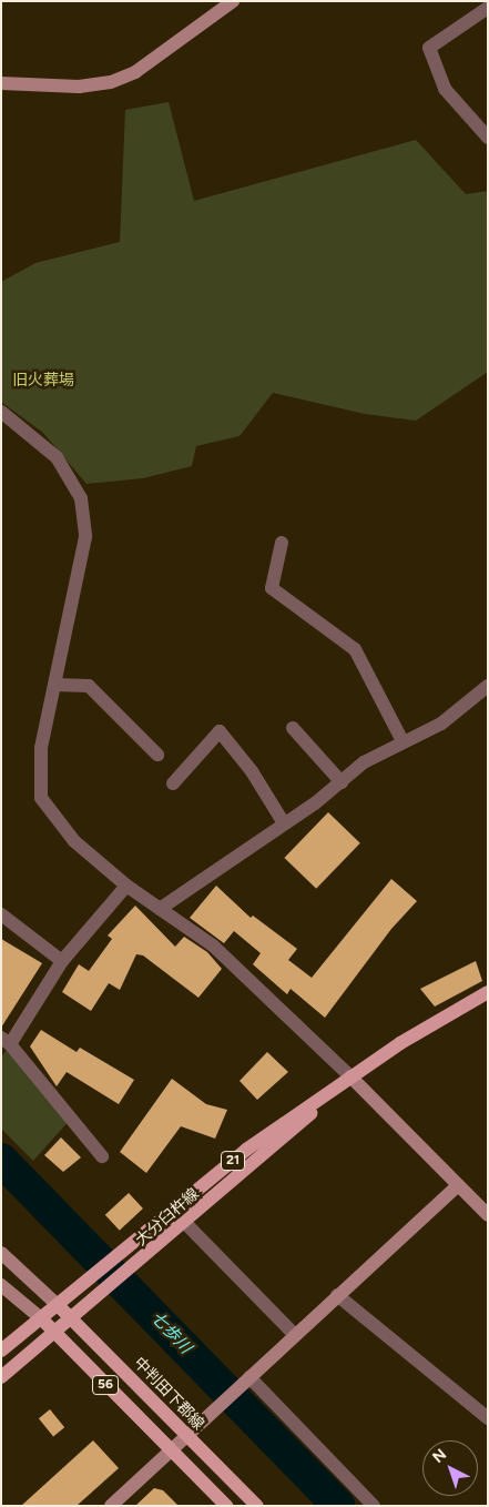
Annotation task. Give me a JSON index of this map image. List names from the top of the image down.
{
  "streets": {
    "main road": [
      "21",
      "大分臼杵線",
      "56",
      "中判田下郡線"
    ]
  },
  "crossings": [
    ["大分臼杵線", "56"],
    ["大分臼杵線", "中判田下郡線"]
  ],
  "water": ["七歩川"],
  "parks": ["旧火葬場"],
  "north": "top left"
}
